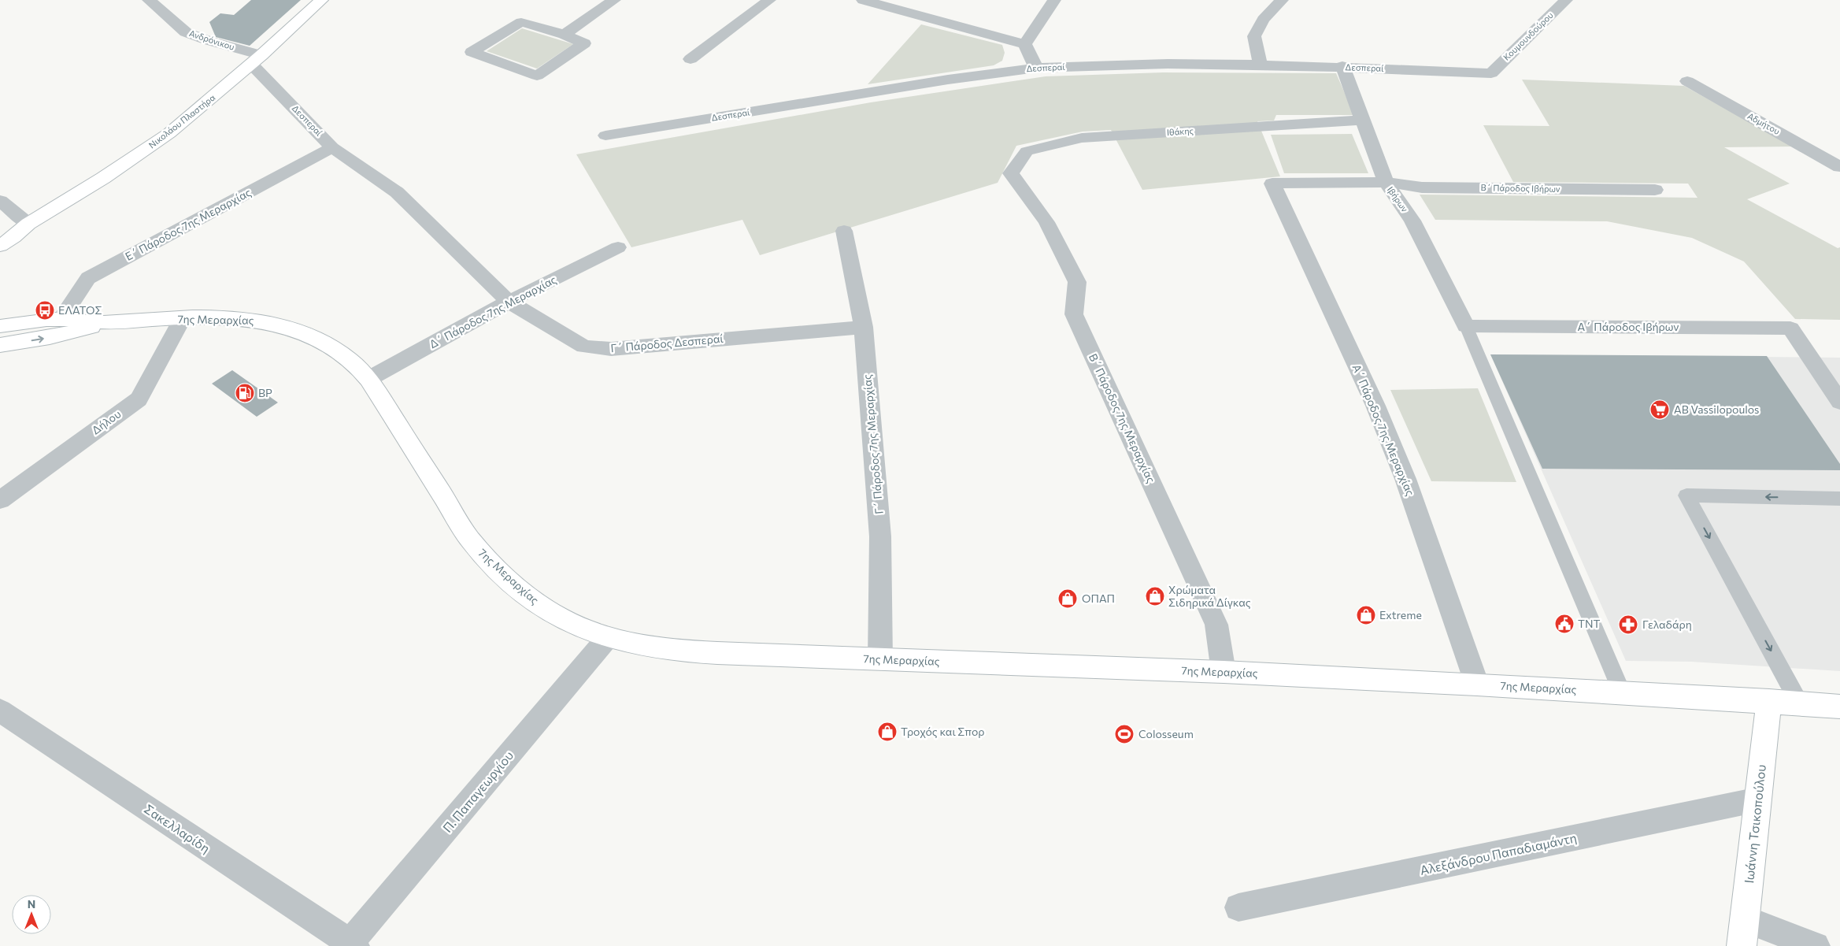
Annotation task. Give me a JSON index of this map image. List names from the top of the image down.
{
  "streets": {
    "main road": ["Νικολάου Πλαστήρα", "7ης Μεραρχίας", "Ιωάννη Τσικοπούλου"],
    "street": [
      "Κουμουνδούρου",
      "Ανδρόνικου",
      "Δεσπεραί",
      "Αδμήτου",
      "Ιθάκης",
      "Β΄ Πάροδος Ιβήρων",
      "Ιβήρων",
      "Ε΄ Πάροδος 7ης Μεραρχίας",
      "Δ΄ Πάροδος 7ης Μεραρχίας",
      "Α΄ Πάροδος Ιβήρων",
      "Γ΄ Πάροδος Δεσπεραί",
      "Β΄ Πάροδος 7ης Μεραρχίας",
      "Δήλου",
      "Α΄ Πάροδος 7ης Μεραρχίας",
      "Γ΄ Πάροδος 7ης Μεραρχίας",
      "Π. Παπαγεωργίου",
      "Σακελλαρίδη",
      "Αλεξάνδρου Παπαδιαμάντη"
    ]
  },
  "crossings": [
    ["Κουμουνδούρου", "Δεσπεραί"],
    ["Ανδρόνικου", "Δεσπεραί"],
    ["Ανδρόνικου", "Νικολάου Πλαστήρα"],
    ["Δεσπεραί", "Νικολάου Πλαστήρα"],
    ["Δεσπεραί", "Ιβήρων"],
    ["Δεσπεραί", "Ε΄ Πάροδος 7ης Μεραρχίας"],
    ["Δεσπεραί", "Γ΄ Πάροδος Δεσπεραί"],
    ["Ιθάκης", "Ιβήρων"],
    ["Ιθάκης", "Β΄ Πάροδος 7ης Μεραρχίας"],
    ["Β΄ Πάροδος Ιβήρων", "Ιβήρων"],
    ["Β΄ Πάροδος Ιβήρων", "Α΄ Πάροδος 7ης Μεραρχίας"],
    ["Ιβήρων", "Α΄ Πάροδος Ιβήρων"],
    ["Ε΄ Πάροδος 7ης Μεραρχίας", "7ης Μεραρχίας"],
    ["Δ΄ Πάροδος 7ης Μεραρχίας", "7ης Μεραρχίας"],
    ["Δ΄ Πάροδος 7ης Μεραρχίας", "Γ΄ Πάροδος Δεσπεραί"],
    ["7ης Μεραρχίας", "Β΄ Πάροδος 7ης Μεραρχίας"],
    ["7ης Μεραρχίας", "Δήλου"],
    ["7ης Μεραρχίας", "Α΄ Πάροδος 7ης Μεραρχίας"],
    ["7ης Μεραρχίας", "Γ΄ Πάροδος 7ης Μεραρχίας"],
    ["7ης Μεραρχίας", "Π. Παπαγεωργίου"],
    ["7ης Μεραρχίας", "Ιωάννη Τσικοπούλου"],
    ["Γ΄ Πάροδος Δεσπεραί", "Γ΄ Πάροδος 7ης Μεραρχίας"],
    ["Π. Παπαγεωργίου", "Σακελλαρίδη"],
    ["Ιωάννη Τσικοπούλου", "Αλεξάνδρου Παπαδιαμάντη"]
  ],
  "places": {
    "bus stop": ["ΕΛΑΤΟΣ"],
    "fuel station": ["BP"],
    "supermarket": ["AB Vassilopoulos"],
    "shop": [
      "Χρώματα Σιδηρικά Δίγκας",
      "ΟΠΑΠ",
      "Extreme",
      "Τροχός και Σπορ"
    ],
    "public building": ["ΤΝΤ"],
    "pharmacy": ["Γελαδάρη"],
    "sports": ["Colosseum"]
  },
  "north": "top"
}
